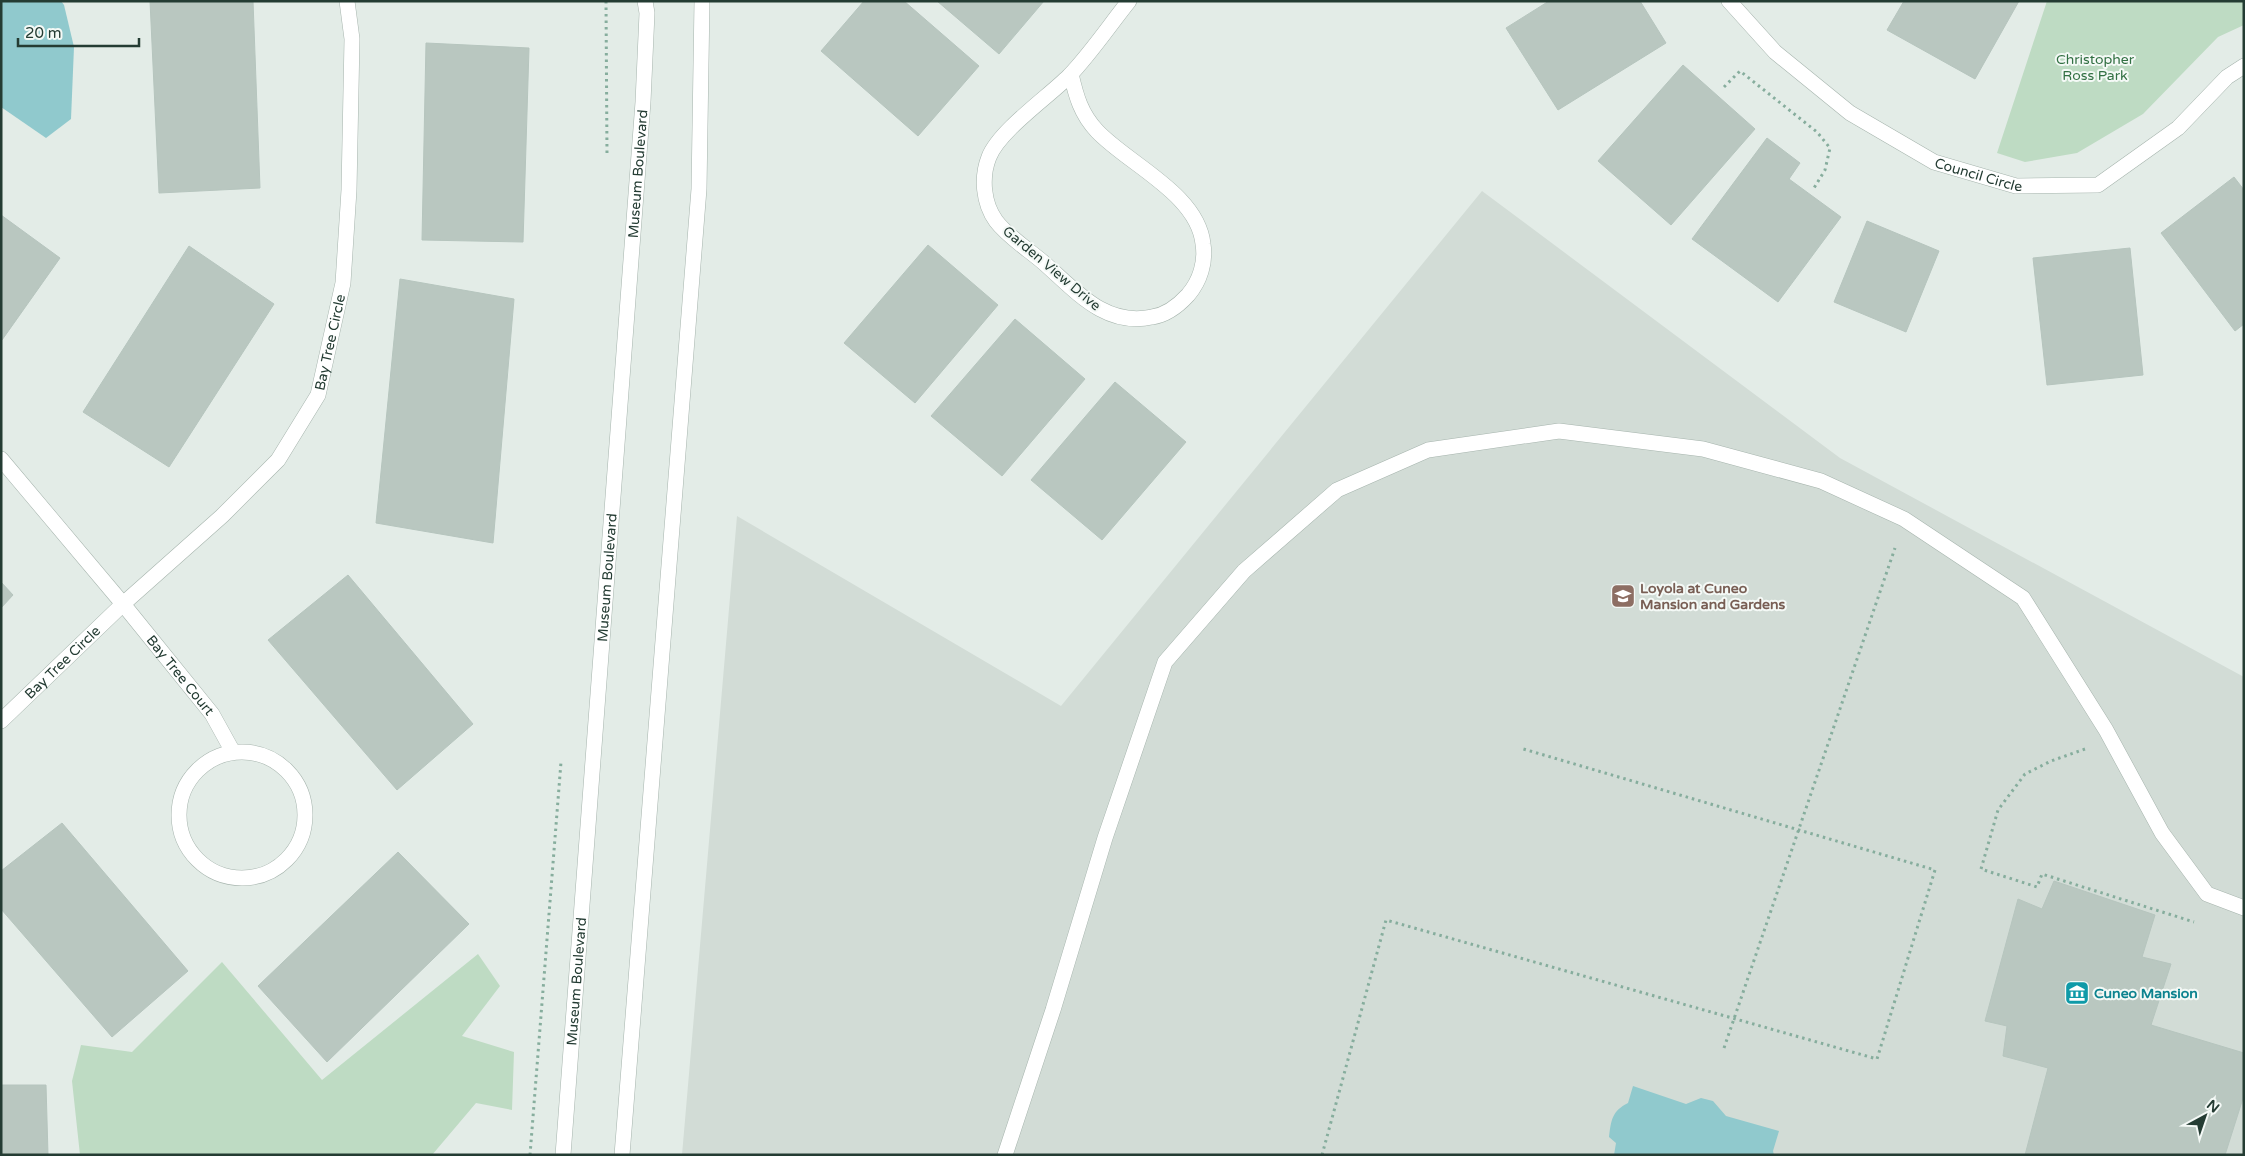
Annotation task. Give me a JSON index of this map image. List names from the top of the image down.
{
  "streets": {
    "street": [
      "Council Circle",
      "Museum Boulevard",
      "Garden View Drive",
      "Bay Tree Circle",
      "Bay Tree Court"
    ]
  },
  "crossings": [
    ["Bay Tree Circle", "Bay Tree Court"]
  ],
  "parks": ["Christopher Ross Park"],
  "places": {
    "school or university": ["Loyola at Cuneo Mansion and Gardens"],
    "museum": ["Cuneo Mansion"]
  },
  "scale_bar": "20 m",
  "north": "top right"
}
